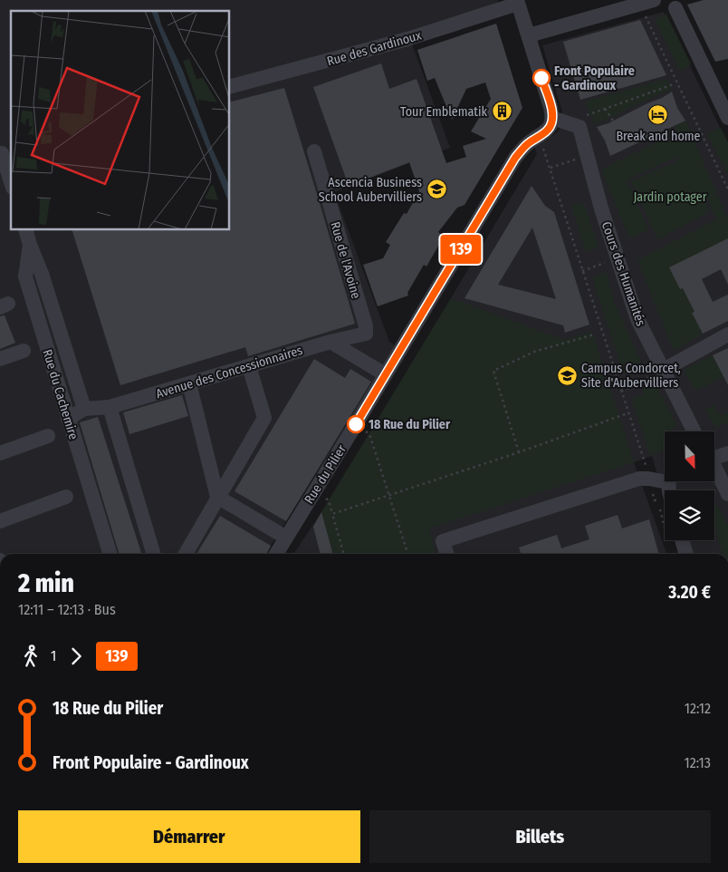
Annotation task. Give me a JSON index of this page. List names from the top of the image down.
{
  "streets": {
    "street": [
      "Rue des Gardinoux",
      "Rue de l'Avoine",
      "Cours des Humanités",
      "Avenue des Concessionnaires",
      "Rue du Cachemire",
      "Rue du Pilier"
    ]
  },
  "crossings": [
    ["Rue de l'Avoine", "Avenue des Concessionnaires"],
    ["Cours des Humanités", "Rue du Pilier"],
    ["Avenue des Concessionnaires", "Rue du Cachemire"]
  ],
  "parks": ["Jardin potager"],
  "places": {
    "other": ["Front Populaire - Gardinoux", "18 Rue du Pilier"],
    "building": ["Tour Emblematik"],
    "hotel": ["Break and home"],
    "school or university": ["Ascencia Business School Aubervilliers", "Campus Condorcet, Site d'Aubervilliers"]
  },
  "lines": ["bus line 139"],
  "north": "bottom",
  "page": {
    "on_map": "139",
    "heading": ["2 min", "12:11 – 12:13 · Bus", "3.20 €"],
    "legs": ["1", "139"],
    "list": [
      {
        "name": "18 Rue du Pilier",
        "value": "12:12"
      },
      {
        "name": "Front Populaire - Gardinoux",
        "value": "12:13"
      }
    ],
    "buttons": ["Démarrer", "Billets"]
  }
}
